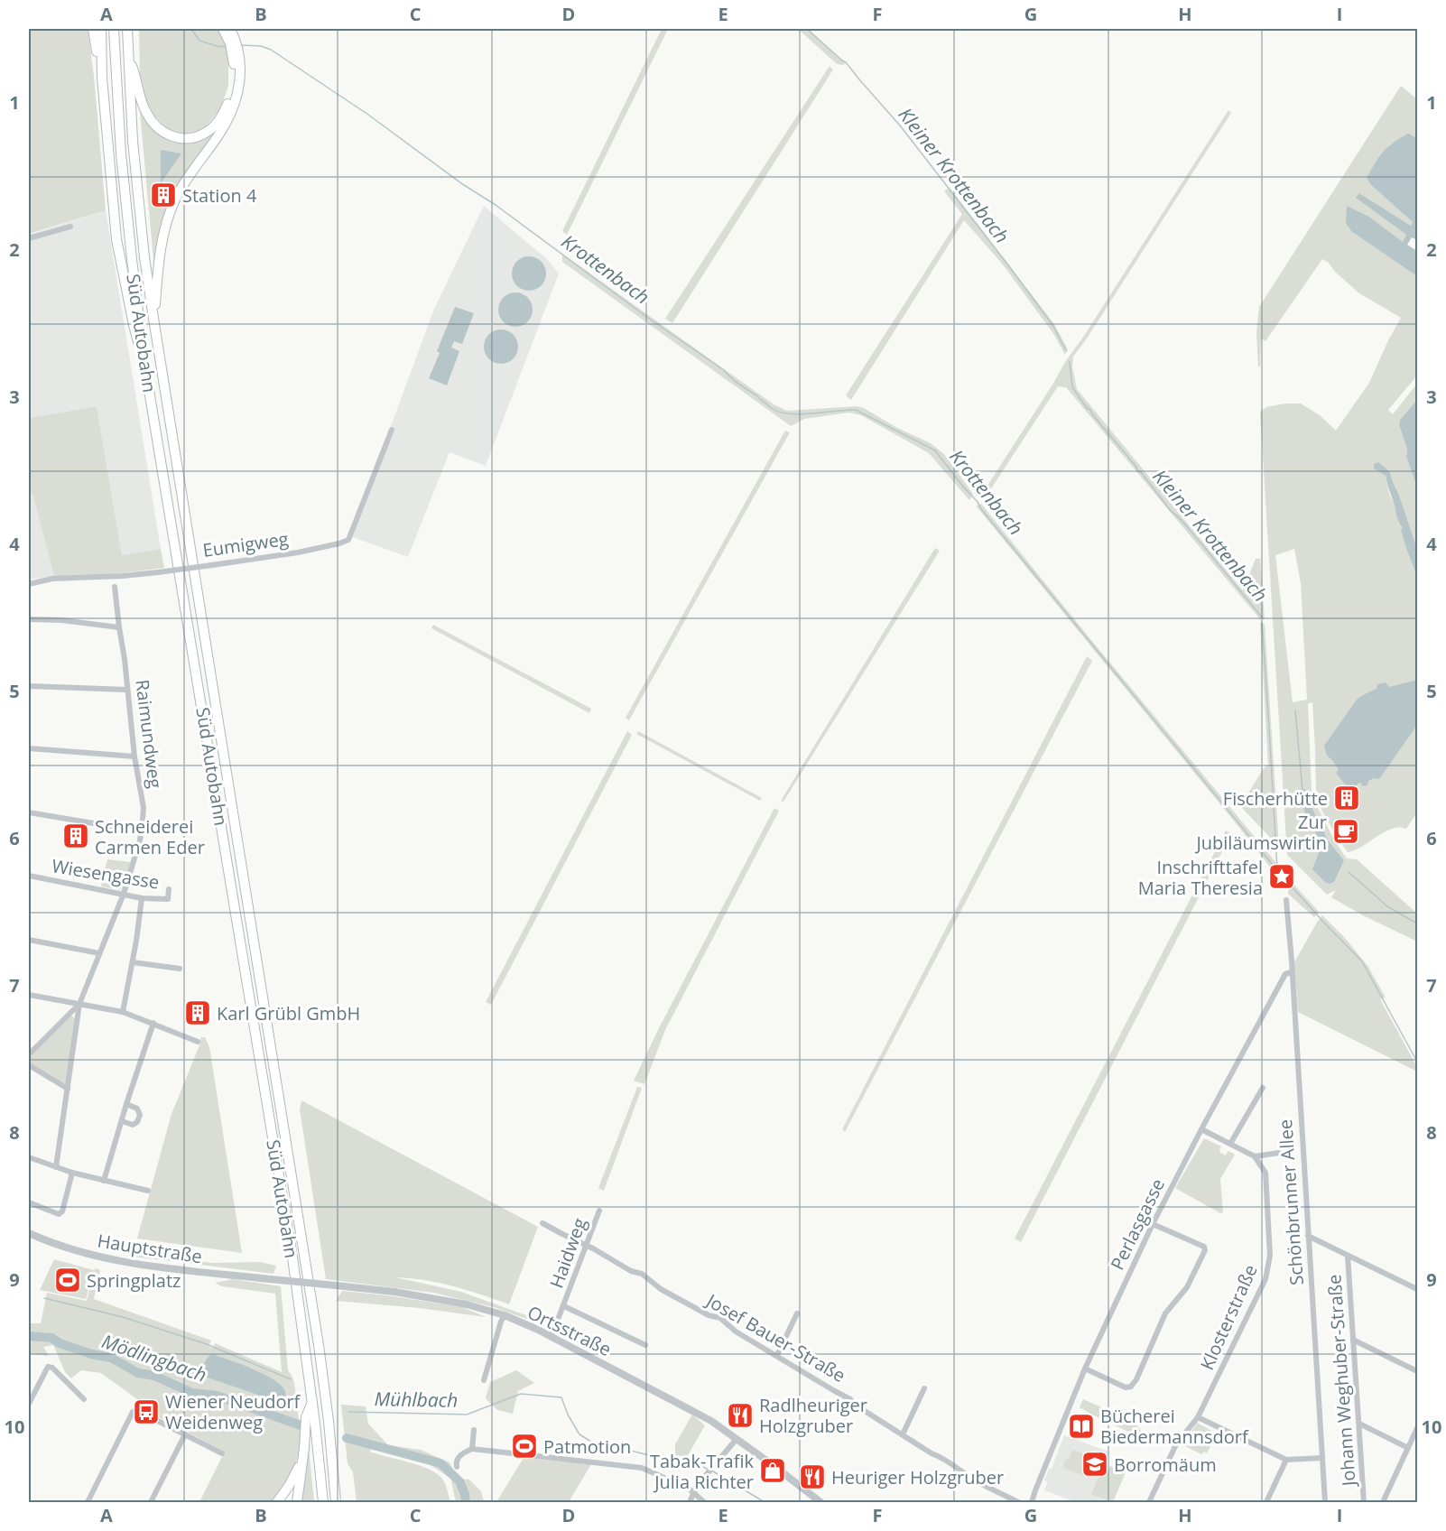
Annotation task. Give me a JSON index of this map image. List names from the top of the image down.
{
  "streets": {
    "highway": ["Süd Autobahn"],
    "street": [
      "Eumigweg",
      "Raimundweg",
      "Wiesengasse",
      "Schönbrunner Allee",
      "Perlasgasse",
      "Hauptstraße",
      "Haidweg",
      "Klosterstraße",
      "Ortsstraße",
      "Josef Bauer-Straße",
      "Johann Weghuber-Straße"
    ]
  },
  "crossings": [
    ["Raimundweg", "Wiesengasse"],
    ["Schönbrunner Allee", "Perlasgasse"],
    ["Hauptstraße", "Ortsstraße"],
    ["Haidweg", "Ortsstraße"],
    ["Haidweg", "Josef Bauer-Straße"]
  ],
  "water": [
    "Kleiner Krottenbach",
    "Krottenbach",
    "Mödlingbach",
    "Mühlbach"
  ],
  "places": {
    "building": [
      "Station 4",
      "Fischerhütte",
      "Schneiderei Carmen Eder",
      "Karl Grübl GmbH"
    ],
    "cafe": ["Zur Jubiläumswirtin"],
    "place": ["Inschrifttafel Maria Theresia"],
    "sports": ["Springplatz", "Patmotion"],
    "bus stop": ["Wiener Neudorf Weidenweg"],
    "restaurant": ["Radlheuriger Holzgruber", "Heuriger Holzgruber"],
    "library": ["Bücherei Biedermannsdorf"],
    "school or university": ["Borromäum"],
    "shop": ["Tabak-Trafik Julia Richter"]
  },
  "grid": {
    "columns": [
      "A",
      "B",
      "C",
      "D",
      "E",
      "F",
      "G",
      "H",
      "I"
    ],
    "rows": [
      "1",
      "2",
      "3",
      "4",
      "5",
      "6",
      "7",
      "8",
      "9",
      "10"
    ]
  }
}
